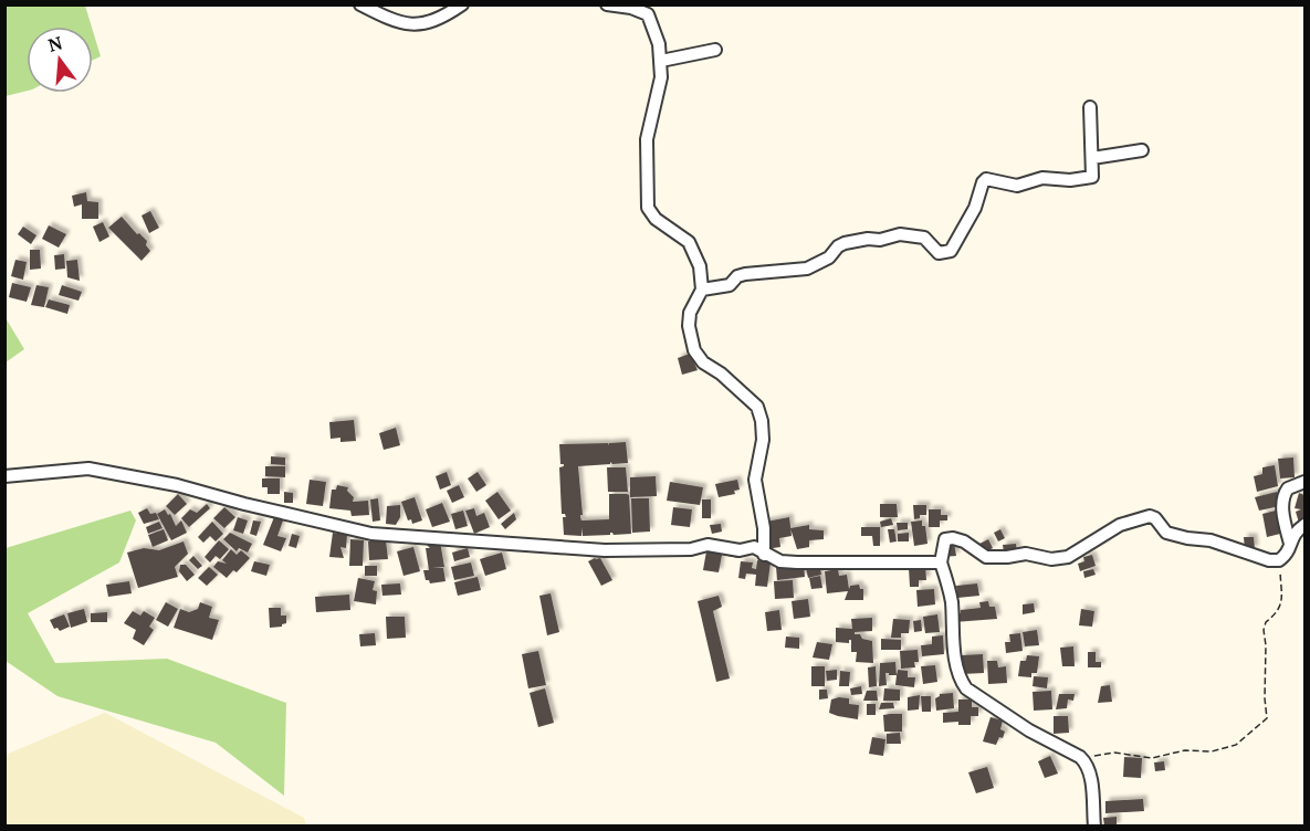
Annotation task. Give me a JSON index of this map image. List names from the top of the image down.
{
  "north": "top"
}
